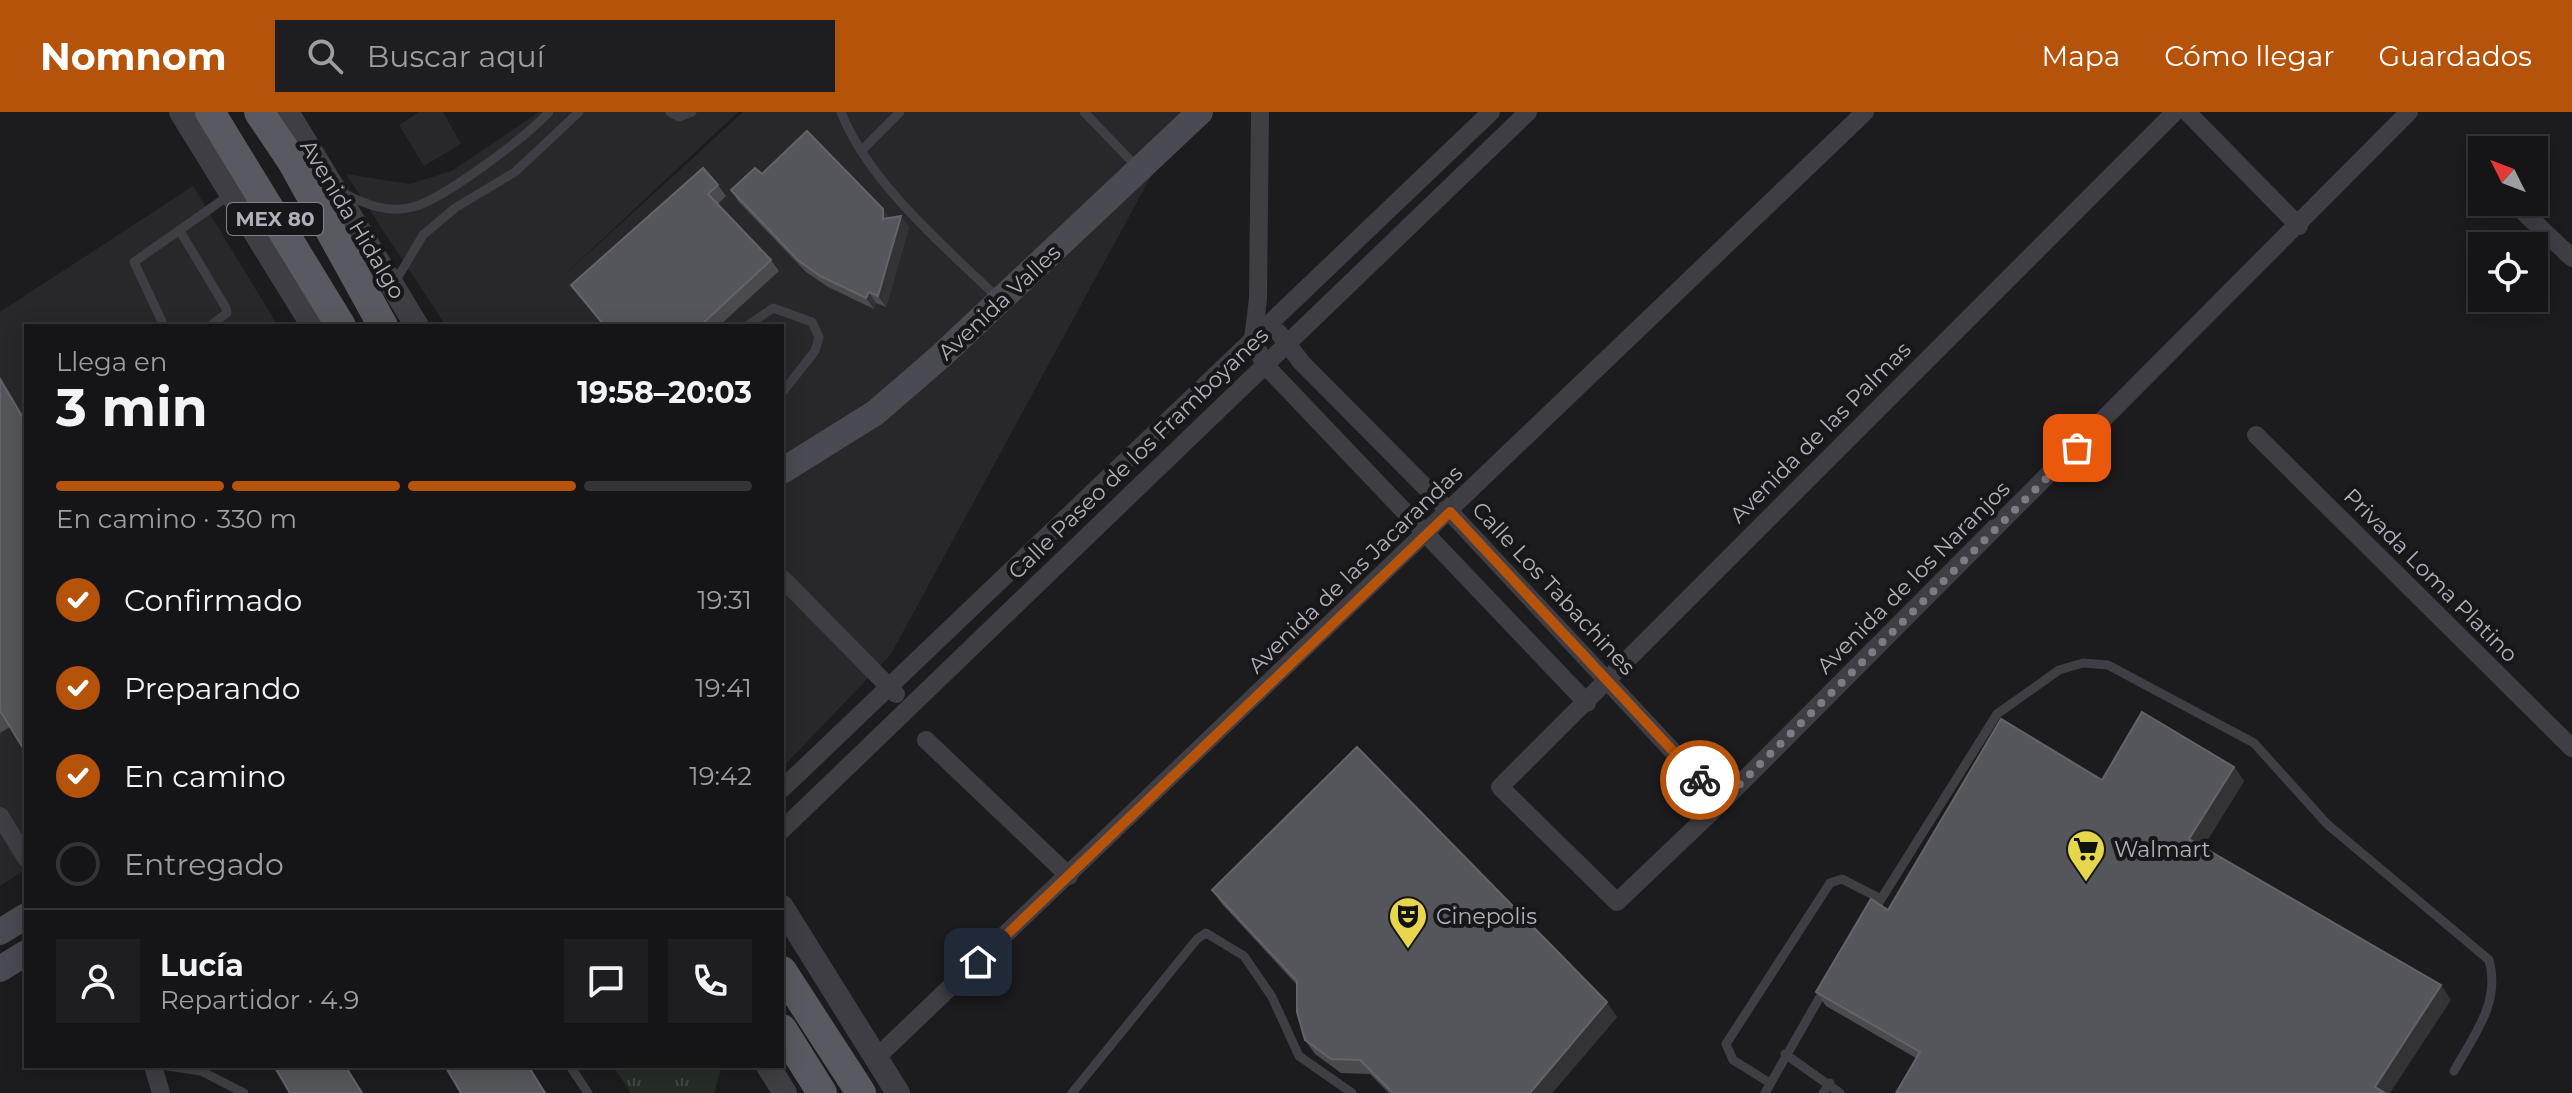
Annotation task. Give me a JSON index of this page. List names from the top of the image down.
{
  "streets": {
    "main road": ["MEX 80", "Avenida Valles"],
    "street": [
      "Avenida Hidalgo",
      "Avenida de las Palmas",
      "Calle Paseo de los Framboyanes",
      "Avenida de las Jacarandas",
      "Privada Loma Platino",
      "Avenida de los Naranjos",
      "Calle Los Tabachines"
    ]
  },
  "crossings": [
    ["Avenida de las Palmas", "Avenida de los Naranjos"],
    ["Avenida de las Palmas", "Calle Los Tabachines"],
    ["Calle Paseo de los Framboyanes", "Calle Los Tabachines"],
    ["Avenida de las Jacarandas", "Calle Los Tabachines"],
    ["Avenida de los Naranjos", "Calle Los Tabachines"]
  ],
  "places": {
    "supermarket": ["Walmart"],
    "theatre": ["Cinepolis"]
  },
  "north": "top left",
  "page": {
    "header": "Nomnom",
    "search": "Buscar aquí",
    "nav": ["Mapa", "Cómo llegar", "Guardados"],
    "heading": ["3 min", "Llega en", "19:58–20:03"],
    "panel": ["Lucía", "Repartidor · 4.9"],
    "bar": "En camino · 330 m",
    "list": [
      ["Confirmado", "19:31"],
      ["Preparando", "19:41"],
      ["En camino", "19:42"],
      "Entregado"
    ]
  }
}
